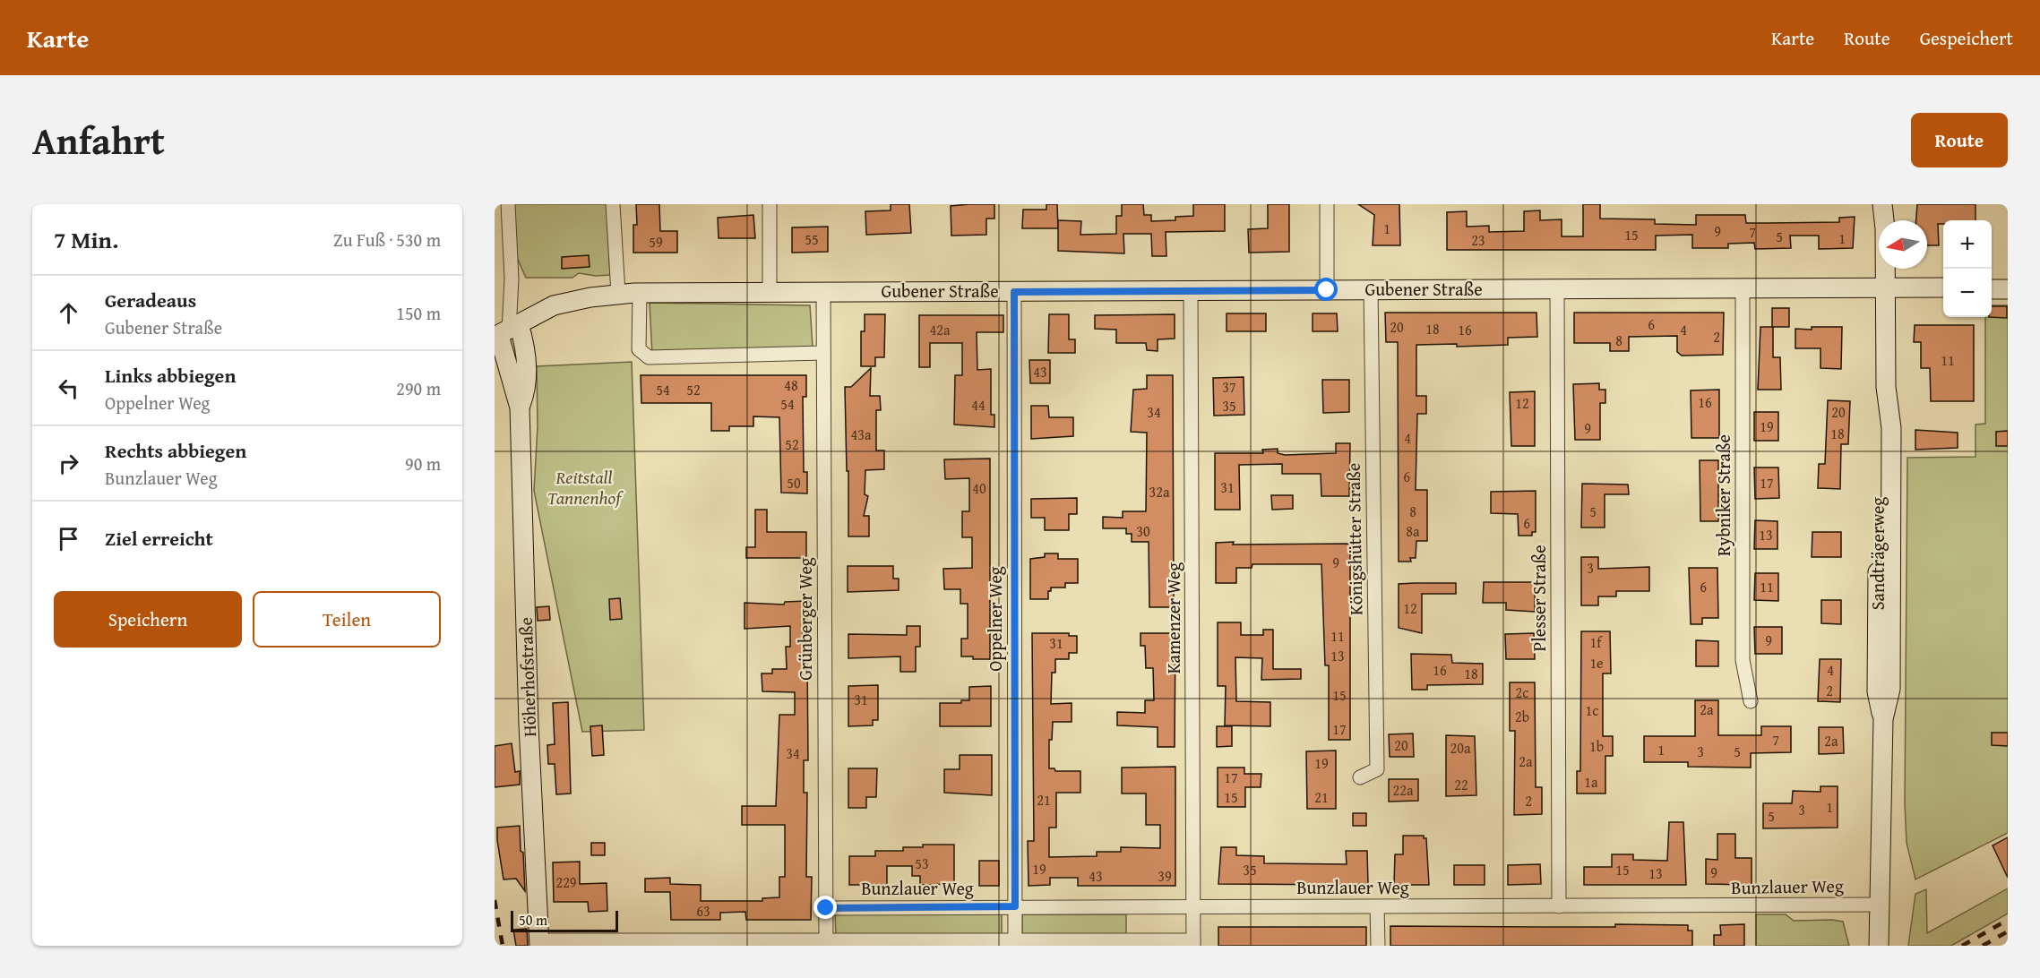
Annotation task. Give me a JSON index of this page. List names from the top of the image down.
{
  "streets": {
    "street": [
      "Gubener Straße",
      "Rybniker Straße",
      "Königshütter Straße",
      "Sandträgerweg",
      "Plesser Straße",
      "Kamenzer Weg",
      "Grünberger Weg",
      "Oppelner Weg",
      "Höherhofstraße",
      "Bunzlauer Weg"
    ]
  },
  "crossings": [
    ["Gubener Straße", "Rybniker Straße"],
    ["Gubener Straße", "Königshütter Straße"],
    ["Gubener Straße", "Sandträgerweg"],
    ["Gubener Straße", "Plesser Straße"],
    ["Gubener Straße", "Kamenzer Weg"],
    ["Gubener Straße", "Grünberger Weg"],
    ["Gubener Straße", "Oppelner Weg"],
    ["Gubener Straße", "Höherhofstraße"],
    ["Sandträgerweg", "Bunzlauer Weg"],
    ["Plesser Straße", "Bunzlauer Weg"],
    ["Kamenzer Weg", "Bunzlauer Weg"],
    ["Grünberger Weg", "Bunzlauer Weg"],
    ["Oppelner Weg", "Bunzlauer Weg"]
  ],
  "parks": ["Reitstall Tannenhof"],
  "house_numbers": [
    "1",
    "9",
    "7",
    "15",
    "5",
    "1",
    "55",
    "23",
    "59",
    "6",
    "20",
    "18",
    "42a",
    "16",
    "4",
    "2",
    "8",
    "11",
    "43",
    "48",
    "37",
    "54",
    "52",
    "16",
    "12",
    "54",
    "44",
    "35",
    "34",
    "20",
    "19",
    "9",
    "18",
    "43a",
    "4",
    "52",
    "6",
    "50",
    "17",
    "31",
    "40",
    "32a",
    "8",
    "5",
    "6",
    "30",
    "8a",
    "13",
    "9",
    "3",
    "6",
    "11",
    "12",
    "11",
    "9",
    "1f",
    "31",
    "13",
    "1e",
    "16",
    "4",
    "18",
    "2",
    "2c",
    "15",
    "31",
    "2a",
    "1c",
    "2b",
    "17",
    "7",
    "2a",
    "20",
    "1b",
    "20a",
    "1",
    "3",
    "5",
    "34",
    "2a",
    "19",
    "17",
    "1a",
    "22",
    "22a",
    "15",
    "21",
    "21",
    "2",
    "1",
    "3",
    "5",
    "53",
    "19",
    "35",
    "15",
    "9",
    "13",
    "43",
    "39",
    "229",
    "63"
  ],
  "scale_bar": "50 m",
  "north": "left",
  "page": {
    "header": "Karte",
    "nav": ["Karte", "Route", "Gespeichert"],
    "title": "Anfahrt",
    "buttons": [
      "Route",
      ["Speichern", "Teilen"]
    ],
    "heading": ["7 Min.", "Zu Fuß · 530 m"],
    "map_buttons": ["+", "−"],
    "list": [
      ["Geradeaus", "Gubener Straße", "150 m"],
      ["Links abbiegen", "Oppelner Weg", "290 m"],
      ["Rechts abbiegen", "Bunzlauer Weg", "90 m"],
      "Ziel erreicht"
    ],
    "scale": "50 m"
  }
}
